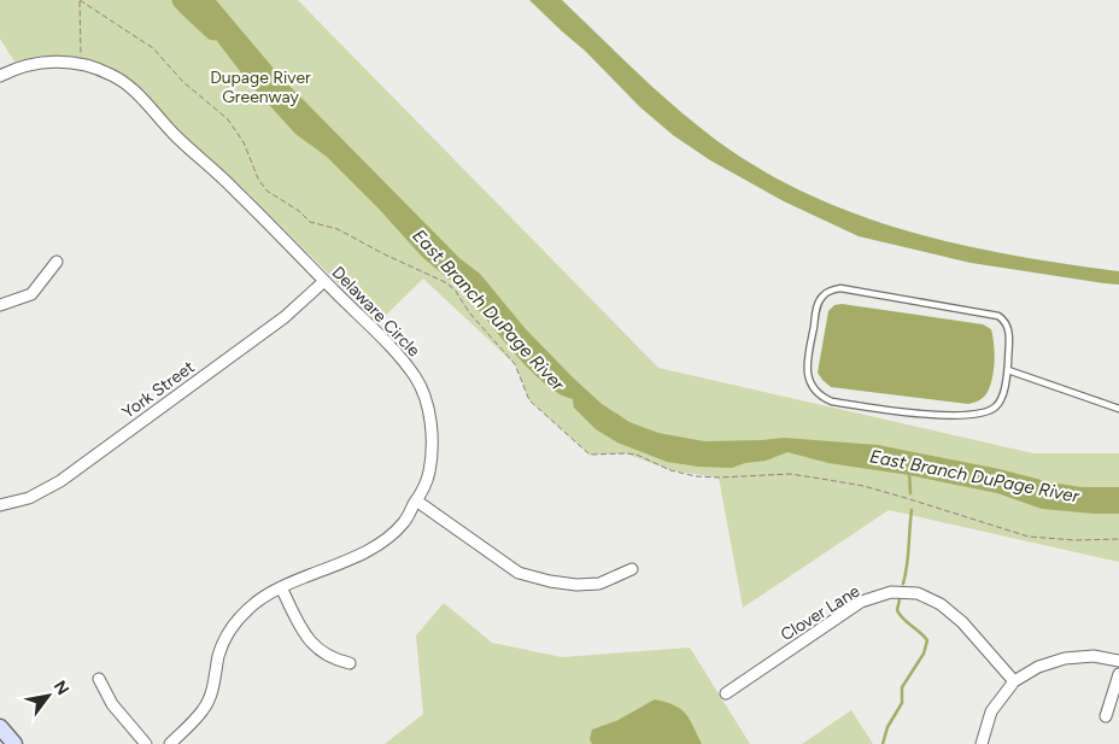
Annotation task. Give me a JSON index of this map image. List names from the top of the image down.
{
  "streets": {
    "street": ["Delaware Circle", "York Street", "Clover Lane"]
  },
  "crossings": [
    ["Delaware Circle", "York Street"]
  ],
  "water": ["East Branch DuPage River"],
  "parks": ["Dupage River Greenway"],
  "north": "top right"
}
